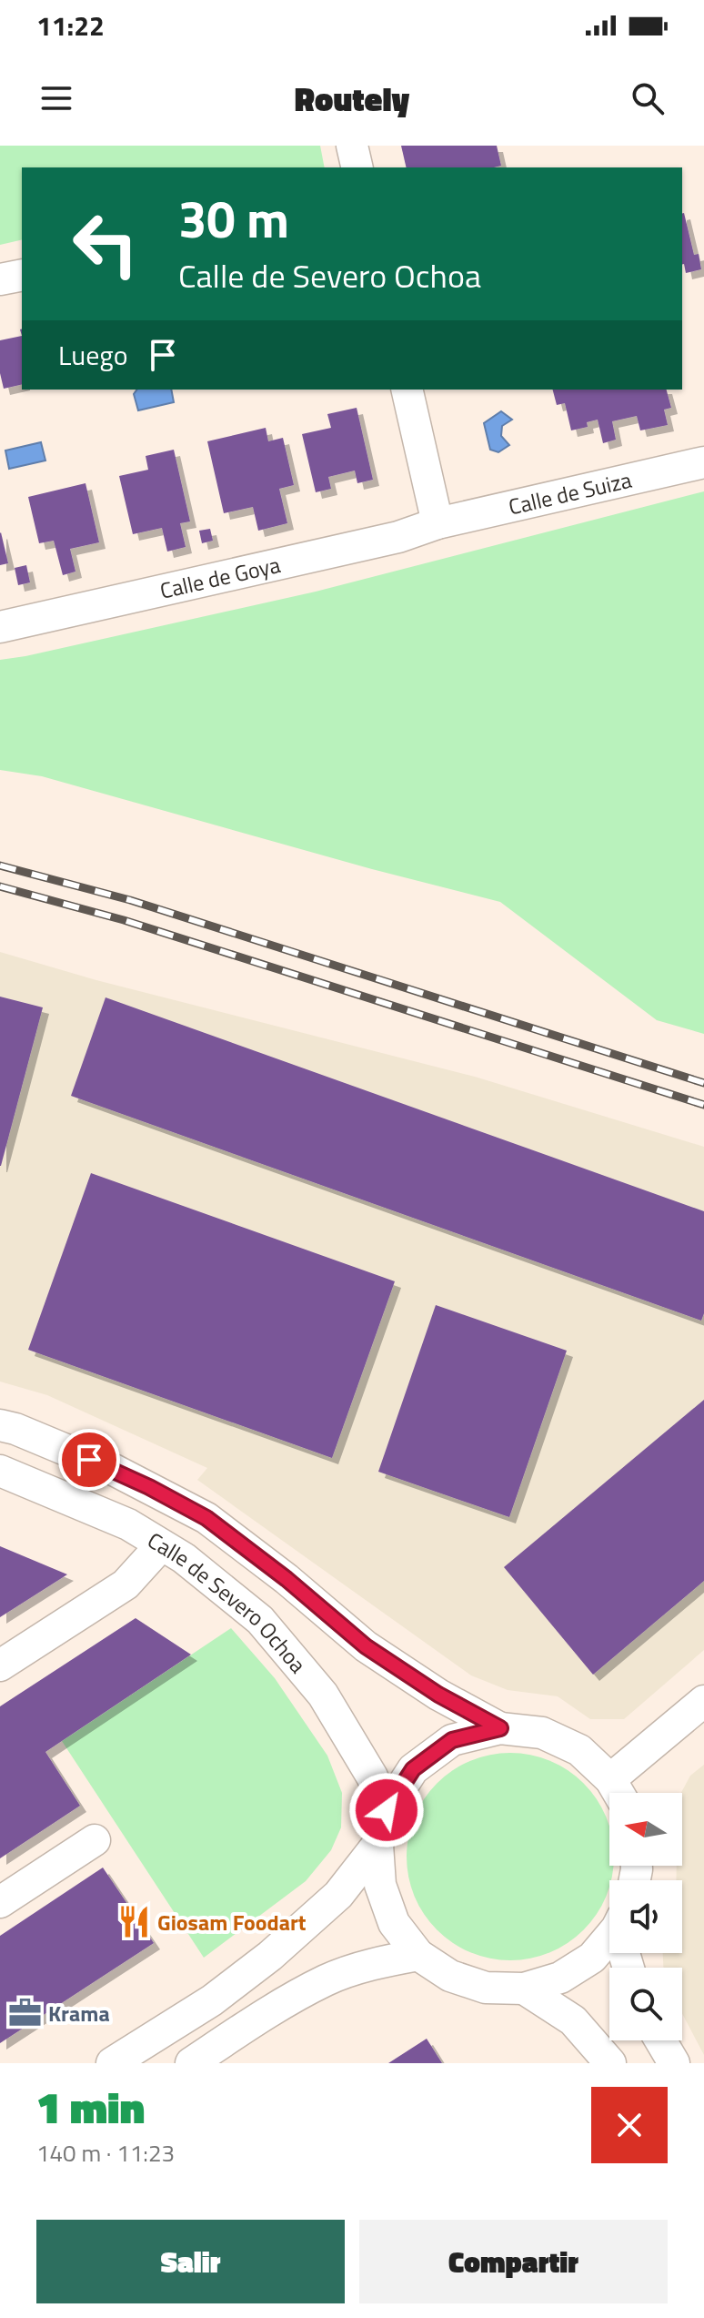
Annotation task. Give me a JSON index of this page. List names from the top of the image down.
{
  "streets": {
    "street": ["Calle de Suiza", "Calle de Goya", "Calle de Severo Ochoa"]
  },
  "crossings": [
    ["Calle de Suiza", "Calle de Goya"]
  ],
  "places": {
    "restaurant": ["Giosam Foodart"],
    "office": ["Krama"]
  },
  "north": "left",
  "page": {
    "status": "11:22",
    "header": "Routely",
    "turn": ["30 m", "Calle de Severo Ochoa"],
    "then": "Luego",
    "heading": ["1 min", "140 m · 11:23"],
    "buttons": ["Salir", "Compartir"]
  }
}
